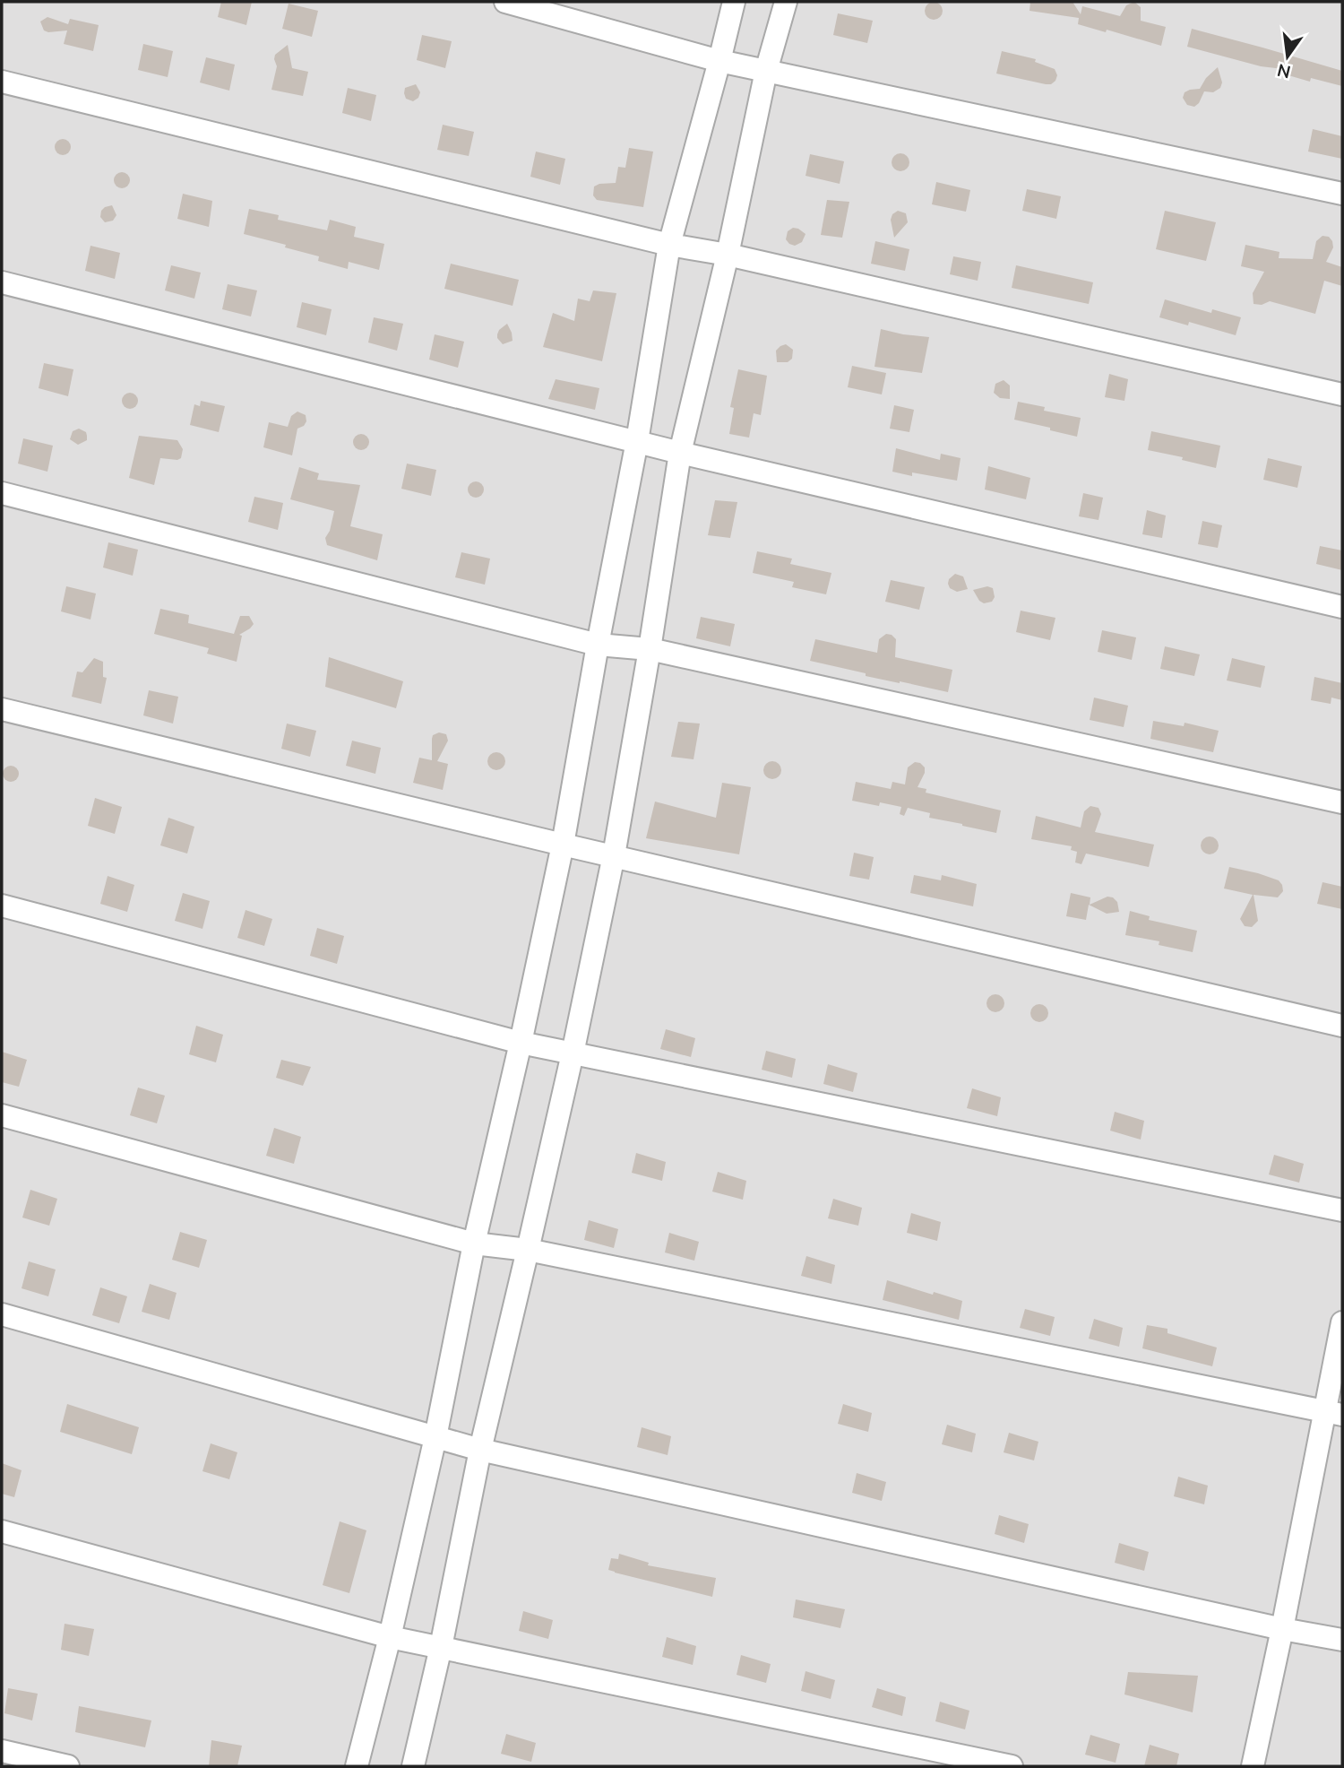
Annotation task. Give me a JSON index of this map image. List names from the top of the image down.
{
  "north": "bottom"
}
